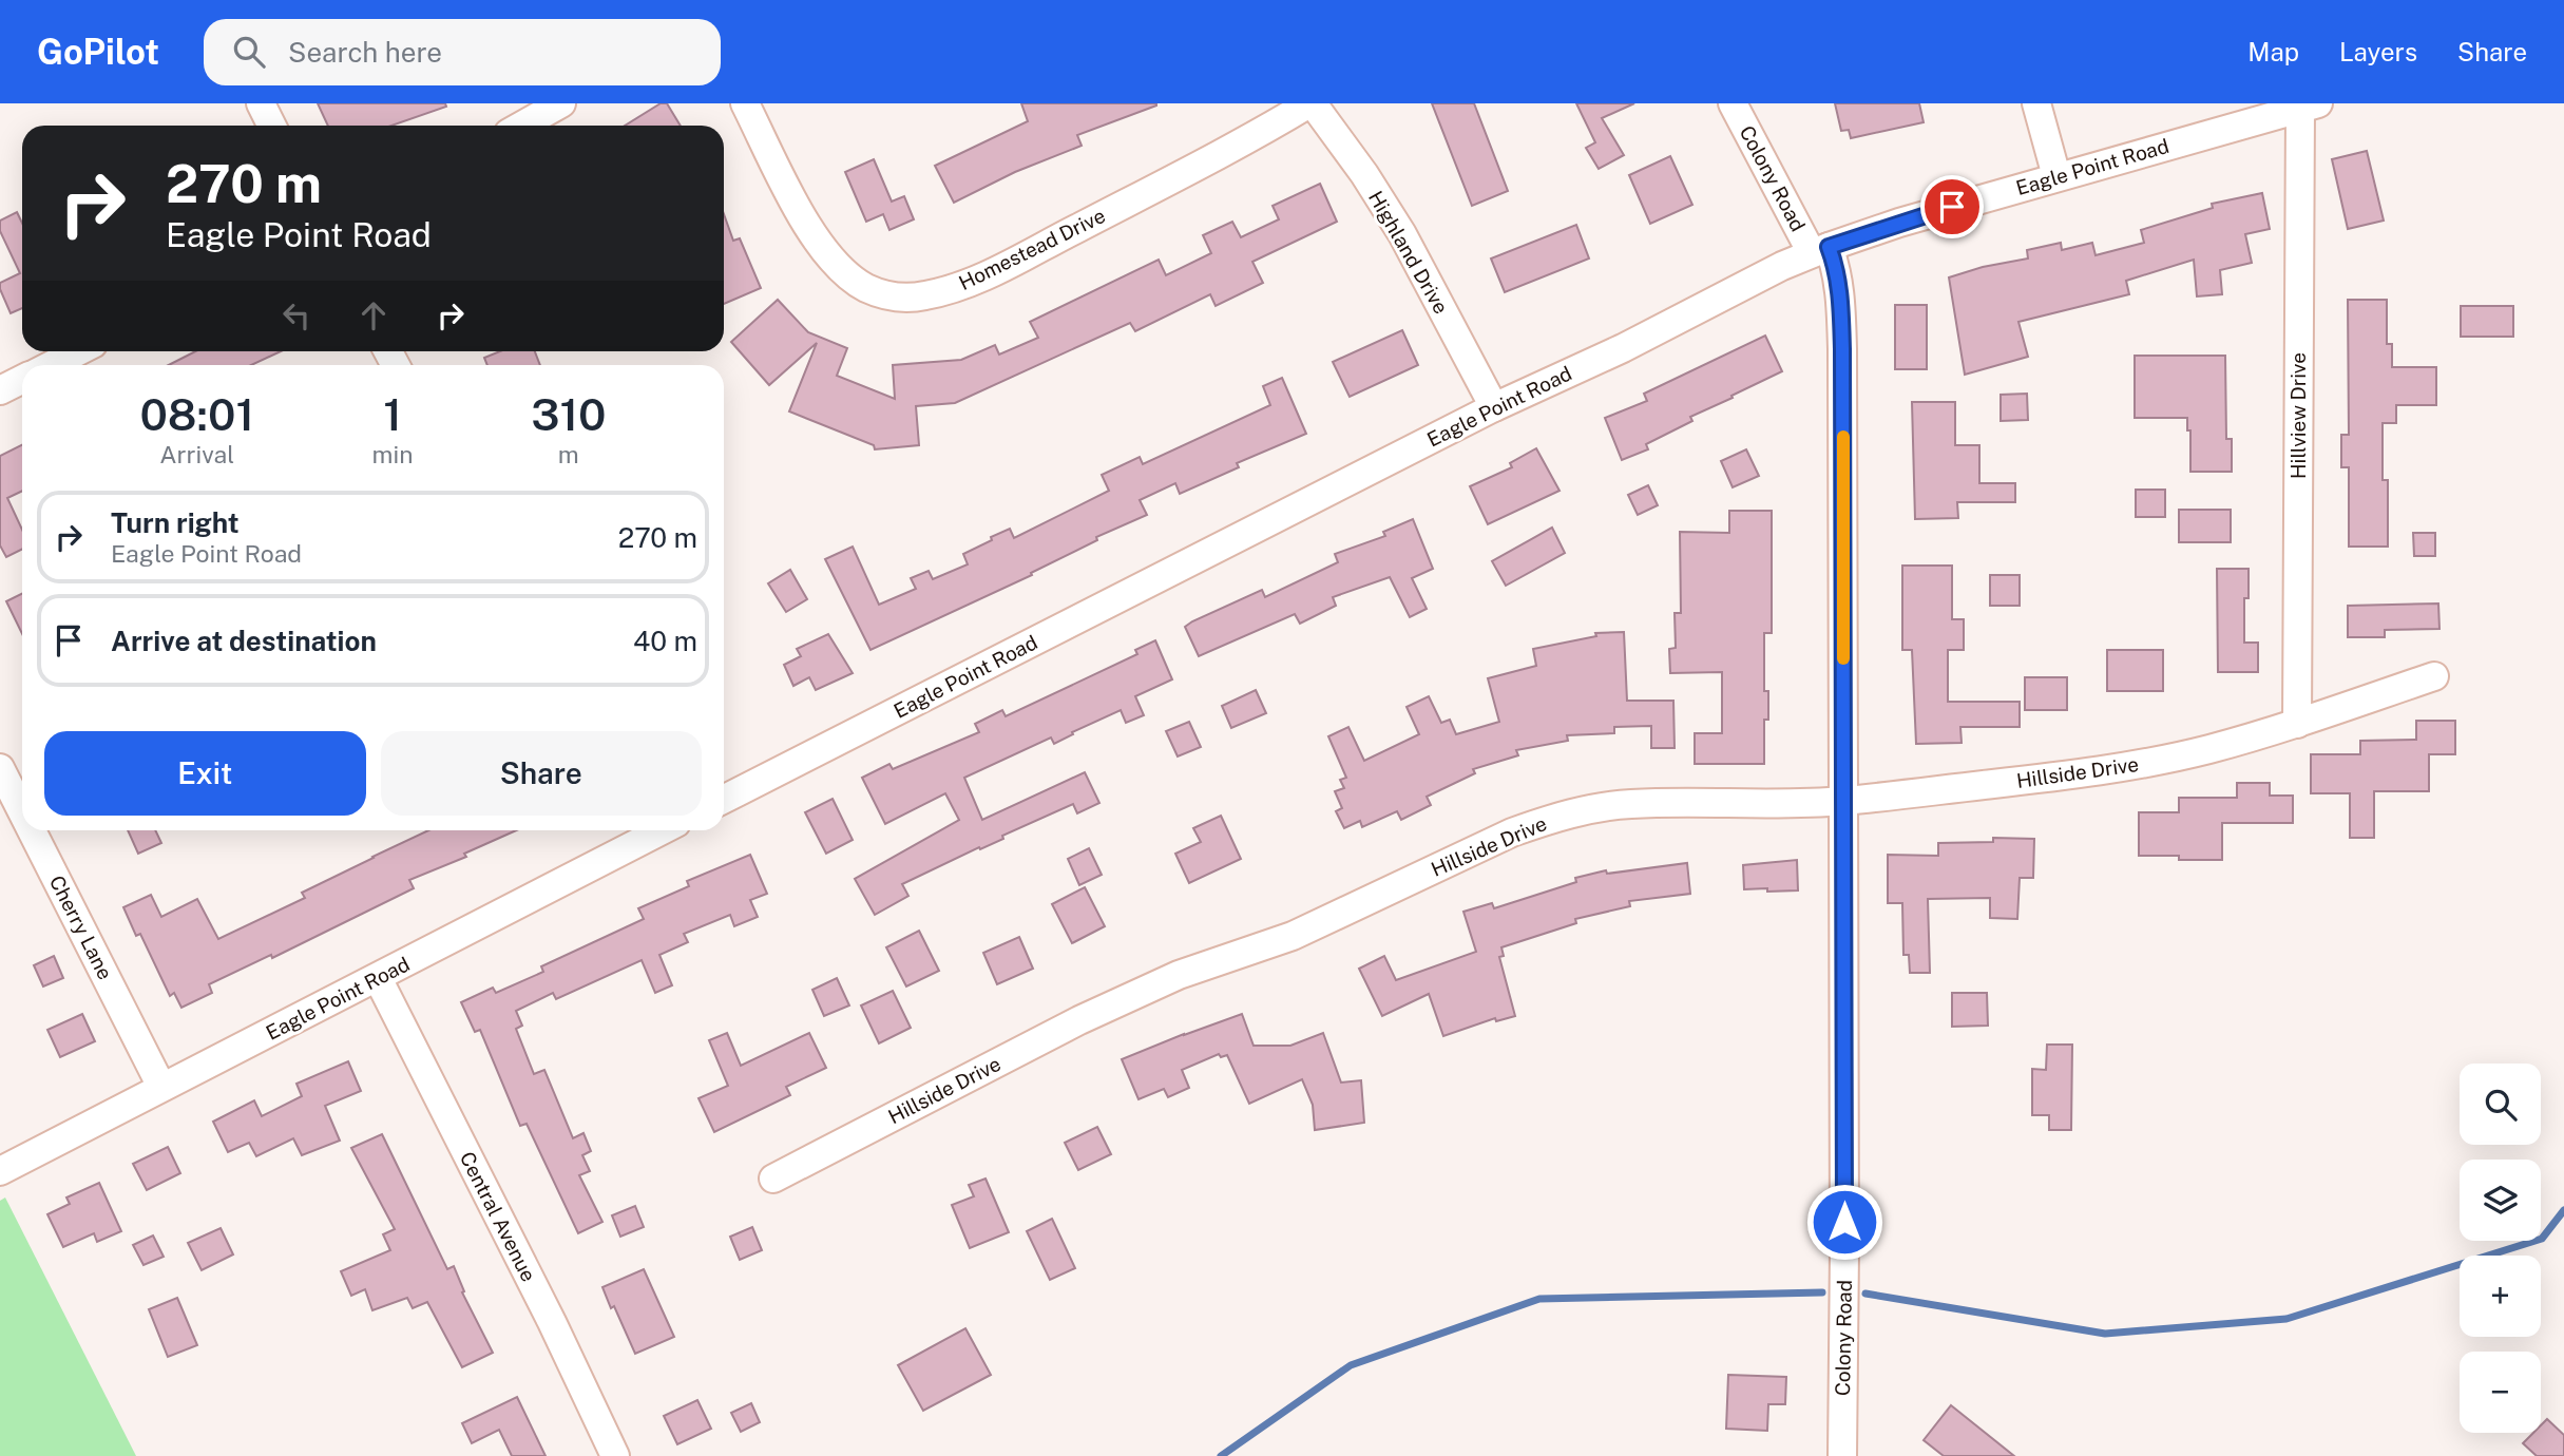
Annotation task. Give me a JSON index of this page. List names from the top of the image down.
{
  "streets": {
    "street": [
      "Eagle Point Road",
      "Colony Road",
      "Homestead Drive",
      "Highland Drive",
      "Hillview Drive",
      "Hillside Drive",
      "Cherry Lane",
      "Central Avenue"
    ]
  },
  "crossings": [
    ["Eagle Point Road", "Colony Road"],
    ["Eagle Point Road", "Highland Drive"],
    ["Eagle Point Road", "Hillview Drive"],
    ["Eagle Point Road", "Cherry Lane"],
    ["Eagle Point Road", "Central Avenue"],
    ["Colony Road", "Hillside Drive"],
    ["Homestead Drive", "Highland Drive"],
    ["Hillview Drive", "Hillside Drive"]
  ],
  "page": {
    "header": "GoPilot",
    "search": "Search here",
    "nav": ["Map", "Layers", "Share"],
    "turn": ["270 m", "Eagle Point Road"],
    "eta": [
      "08:01",
      "Arrival",
      "1",
      "min",
      "310",
      "m"
    ],
    "list": [
      {
        "name": "Turn right",
        "note": "Eagle Point Road",
        "value": "270 m"
      },
      {
        "name": "Arrive at destination",
        "value": "40 m"
      }
    ],
    "buttons": ["Exit", "Share"],
    "map_buttons": ["+", "−"]
  }
}
